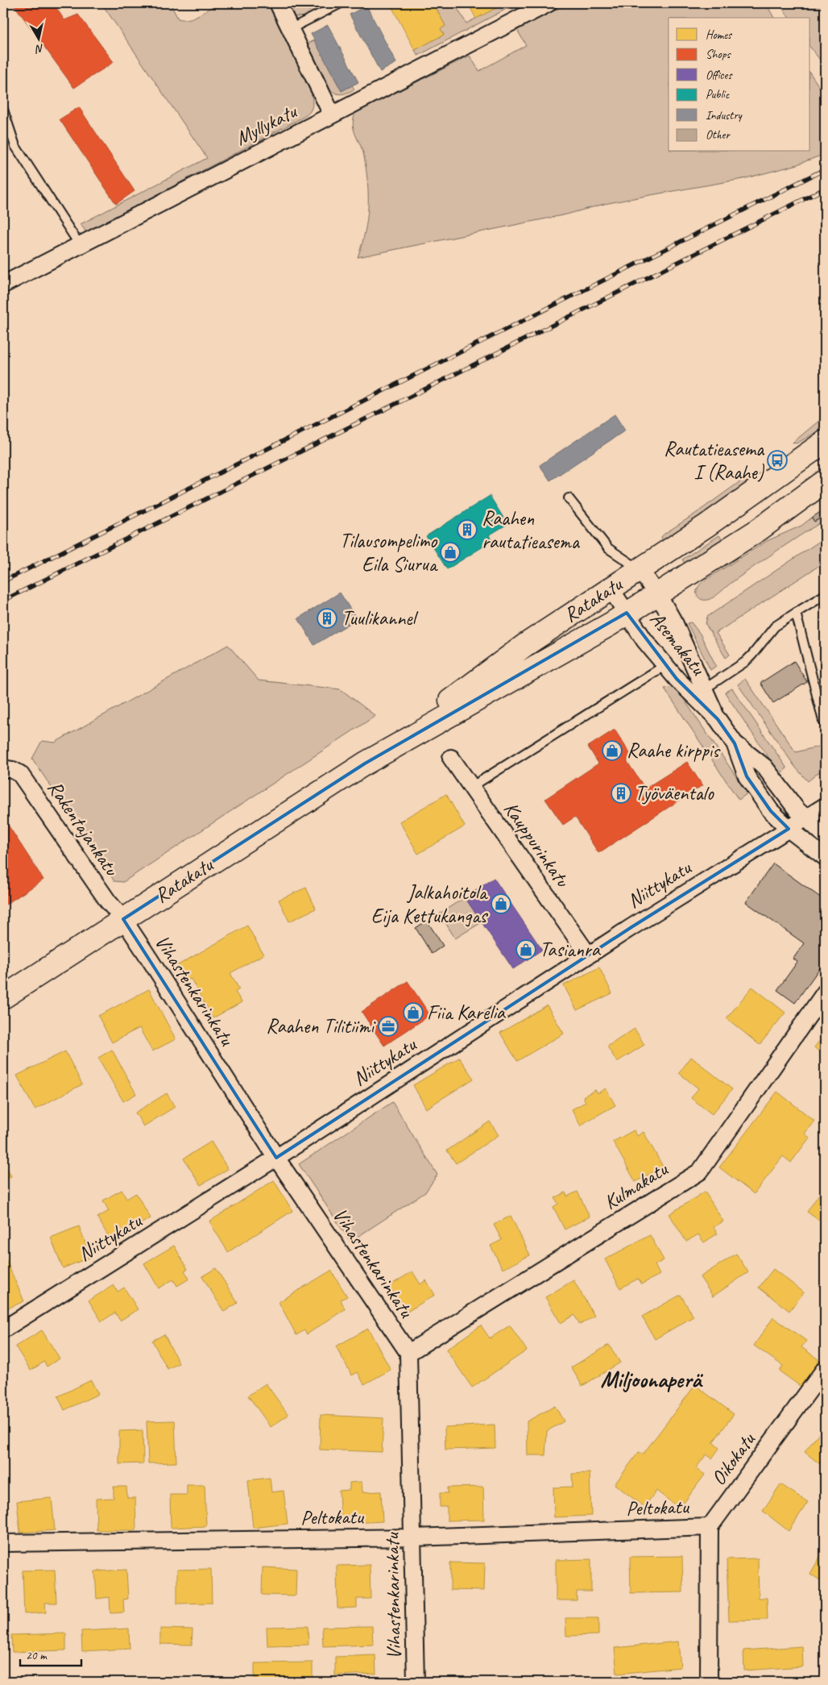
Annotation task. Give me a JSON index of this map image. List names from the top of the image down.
{
  "streets": {
    "main road": ["Ratakatu"],
    "street": [
      "Myllykatu",
      "Asemakatu",
      "Rakentajankatu",
      "Kauppurinkatu",
      "Niittykatu",
      "Vihastenkarinkatu",
      "Kulmakatu",
      "Oikokatu",
      "Peltokatu"
    ]
  },
  "crossings": [
    ["Ratakatu", "Asemakatu"],
    ["Ratakatu", "Rakentajankatu"],
    ["Ratakatu", "Vihastenkarinkatu"],
    ["Asemakatu", "Niittykatu"],
    ["Rakentajankatu", "Vihastenkarinkatu"],
    ["Kauppurinkatu", "Niittykatu"],
    ["Niittykatu", "Vihastenkarinkatu"],
    ["Vihastenkarinkatu", "Kulmakatu"],
    ["Vihastenkarinkatu", "Peltokatu"],
    ["Oikokatu", "Peltokatu"]
  ],
  "districts": ["Miljoonaperä"],
  "places": {
    "bus stop": ["Rautatieasema I (Raahe)"],
    "building": ["Raahen rautatieasema", "Tuulikannel", "Työväentalo"],
    "shop": [
      "Tilausompelimo Eila Siurua",
      "Raahe kirppis",
      "Jalkahoitola Eija Kettukangas",
      "Tasianra",
      "Fiia Karelia"
    ],
    "office": ["Raahen Tilitiimi"]
  },
  "legend": [
    "Homes",
    "Shops",
    "Offices",
    "Public",
    "Industry",
    "Other"
  ],
  "scale_bar": "20 m",
  "north": "bottom"
}
